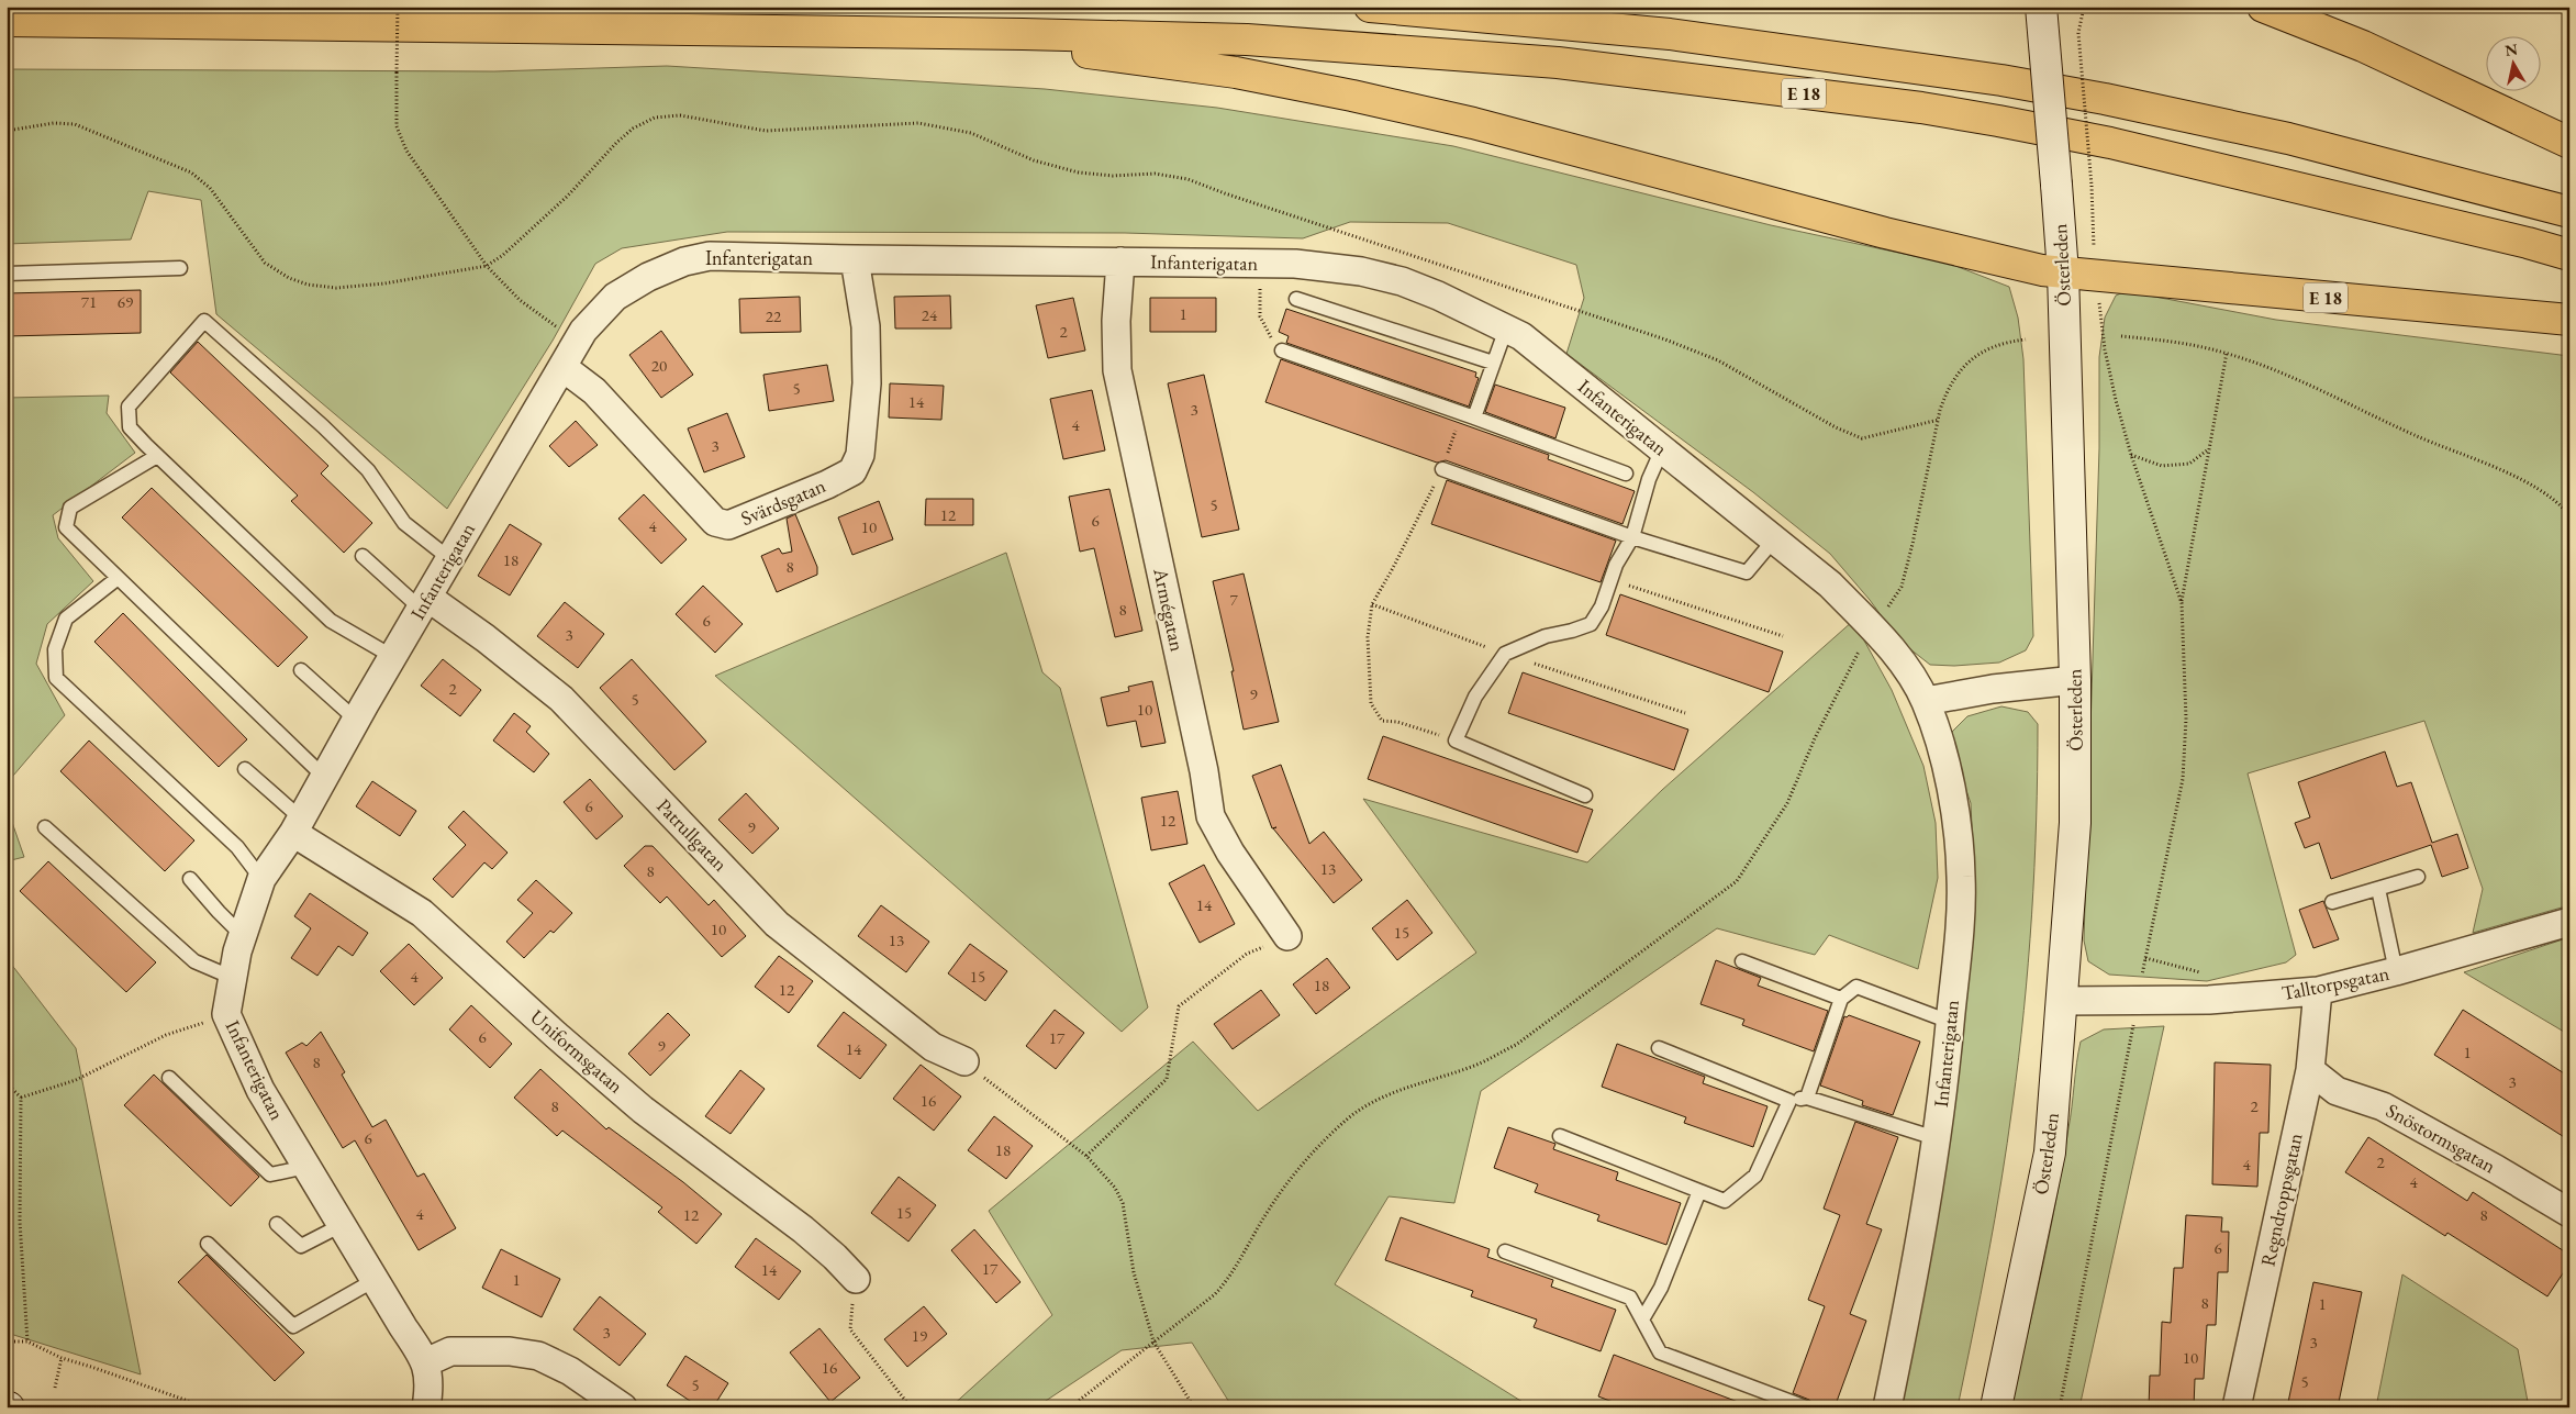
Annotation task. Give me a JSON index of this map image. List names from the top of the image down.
{
  "streets": {
    "highway": ["E 18"],
    "main road": ["Österleden"],
    "street": [
      "Infanterigatan",
      "Svärdsgatan",
      "Armégatan",
      "Patrullgatan",
      "Talltorpsgatan",
      "Uniformsgatan",
      "Snöstormsgatan",
      "Regndroppsgatan"
    ]
  },
  "crossings": [
    ["E 18", "Österleden"],
    ["Infanterigatan", "Svärdsgatan"],
    ["Infanterigatan", "Armégatan"],
    ["Infanterigatan", "Patrullgatan"],
    ["Infanterigatan", "Uniformsgatan"],
    ["Österleden", "Talltorpsgatan"],
    ["Talltorpsgatan", "Regndroppsgatan"],
    ["Snöstormsgatan", "Regndroppsgatan"]
  ],
  "house_numbers": [
    "71",
    "69",
    "1",
    "24",
    "22",
    "2",
    "20",
    "5",
    "14",
    "3",
    "4",
    "3",
    "5",
    "12",
    "6",
    "4",
    "10",
    "18",
    "8",
    "7",
    "8",
    "6",
    "3",
    "2",
    "9",
    "5",
    "10",
    "6",
    "12",
    "9",
    "13",
    "8",
    "14",
    "10",
    "15",
    "13",
    "4",
    "15",
    "18",
    "12",
    "6",
    "17",
    "9",
    "14",
    "1",
    "8",
    "3",
    "16",
    "8",
    "2",
    "6",
    "18",
    "2",
    "4",
    "4",
    "15",
    "4",
    "12",
    "8",
    "6",
    "17",
    "14",
    "1",
    "8",
    "1",
    "3",
    "19",
    "3",
    "10",
    "16",
    "5",
    "5"
  ],
  "north": "top"
}
